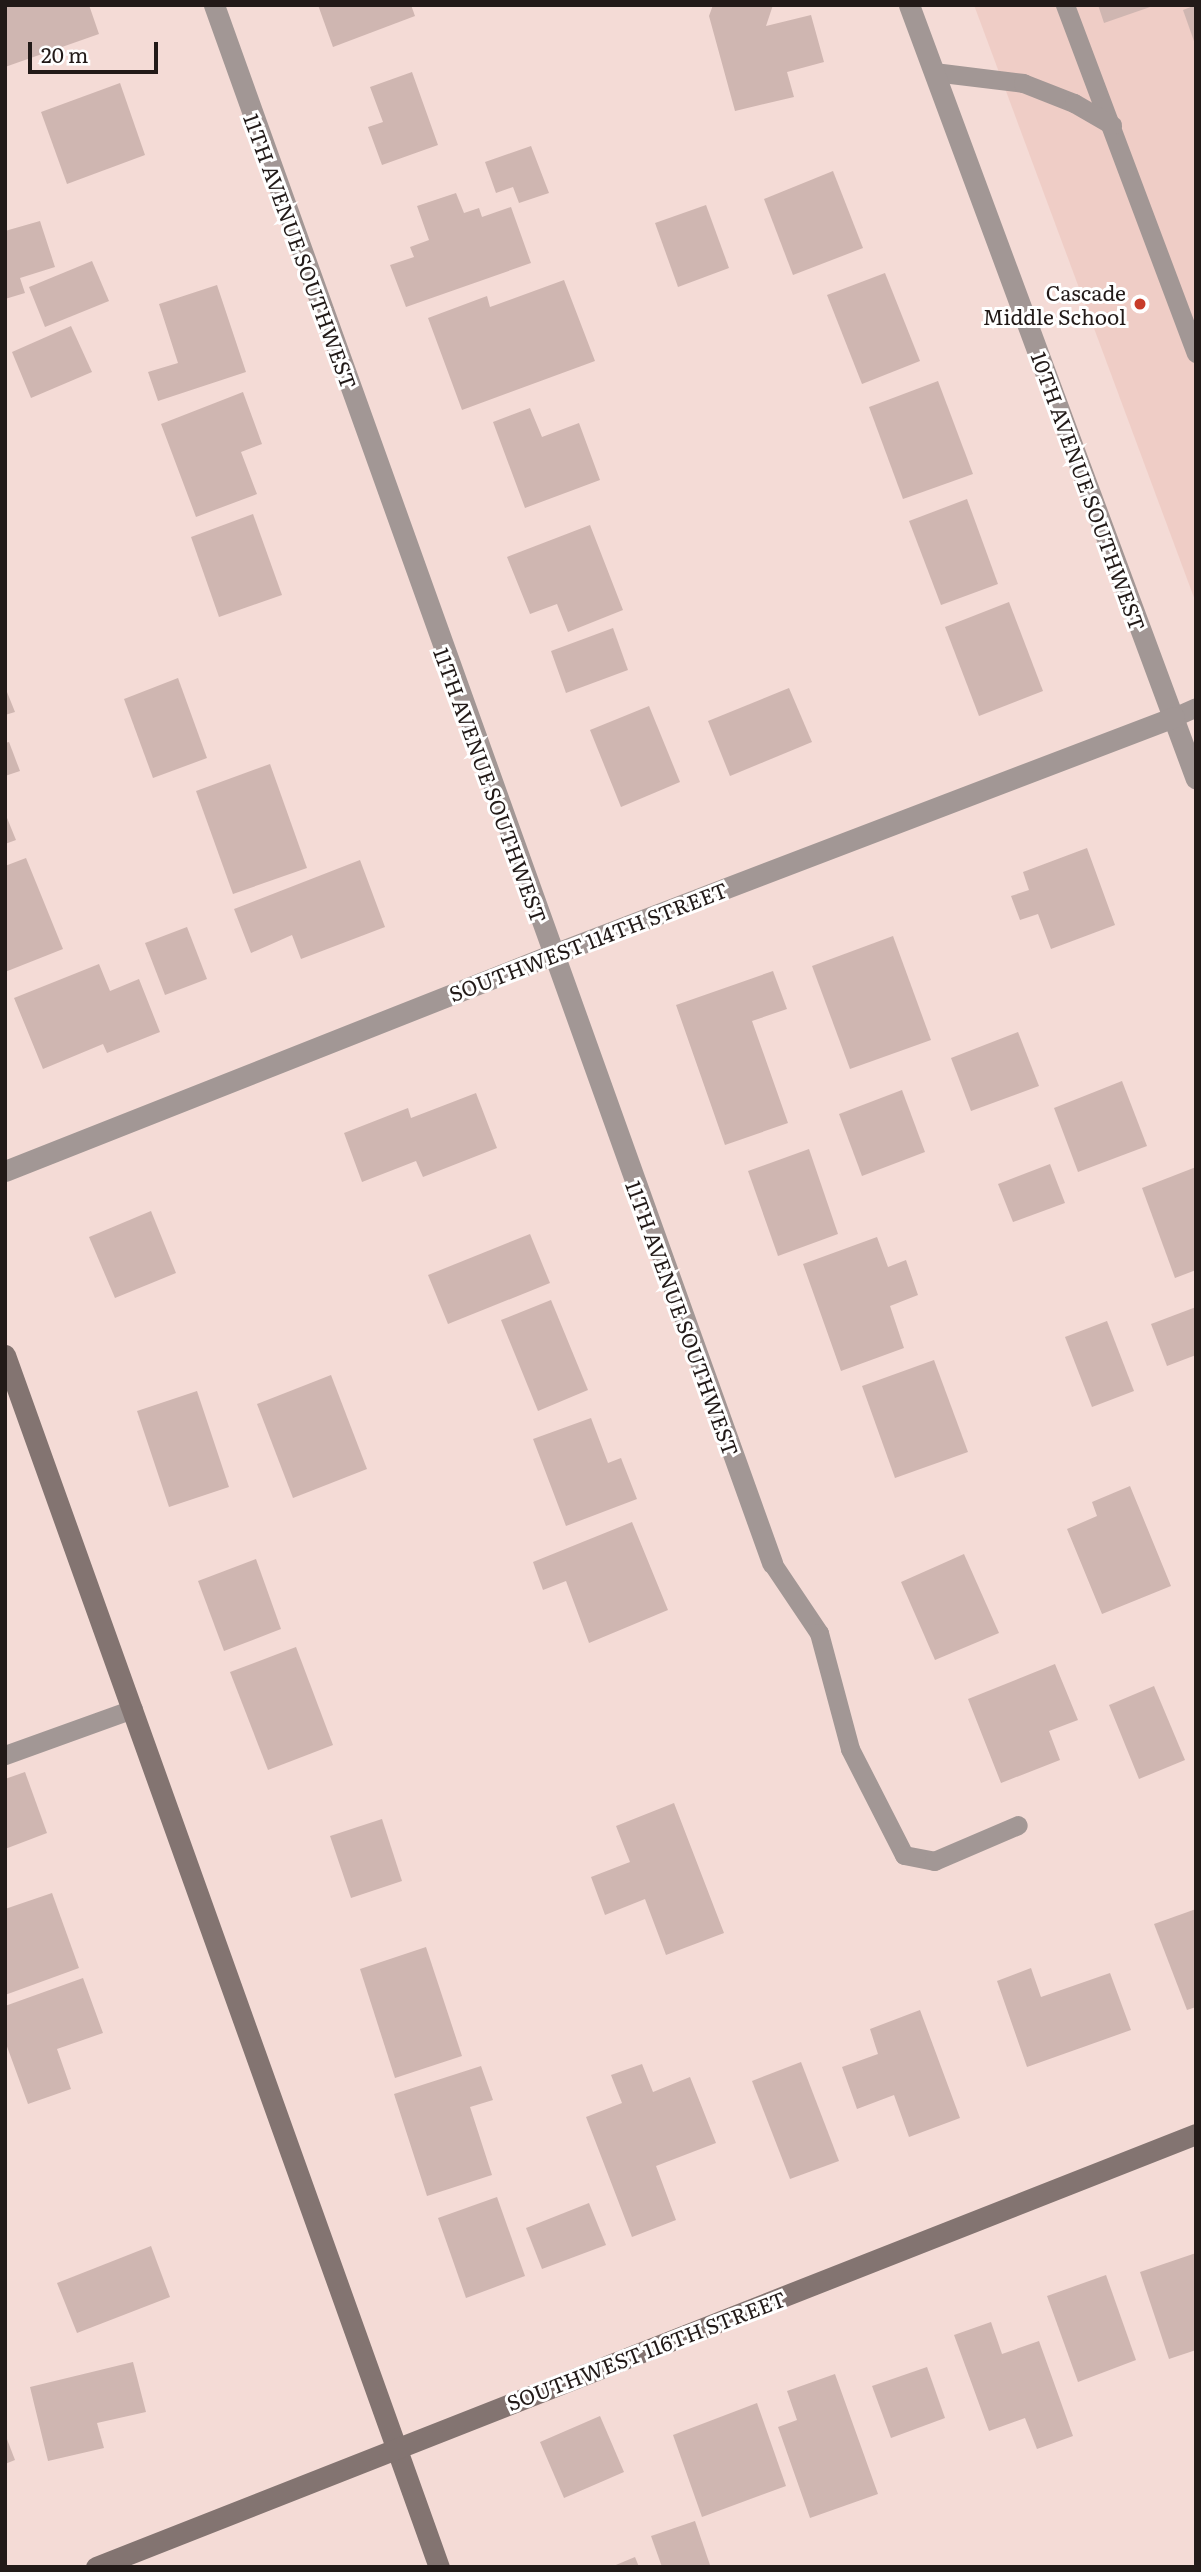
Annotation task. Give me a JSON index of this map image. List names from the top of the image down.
{
  "streets": {
    "street": [
      "11TH AVENUE SOUTHWEST",
      "10TH AVENUE SOUTHWEST",
      "SOUTHWEST 114TH STREET",
      "SOUTHWEST 116TH STREET"
    ]
  },
  "crossings": [
    ["11TH AVENUE SOUTHWEST", "SOUTHWEST 114TH STREET"],
    ["10TH AVENUE SOUTHWEST", "SOUTHWEST 114TH STREET"]
  ],
  "places": ["Cascade Middle School"],
  "scale_bar": "20 m"
}
